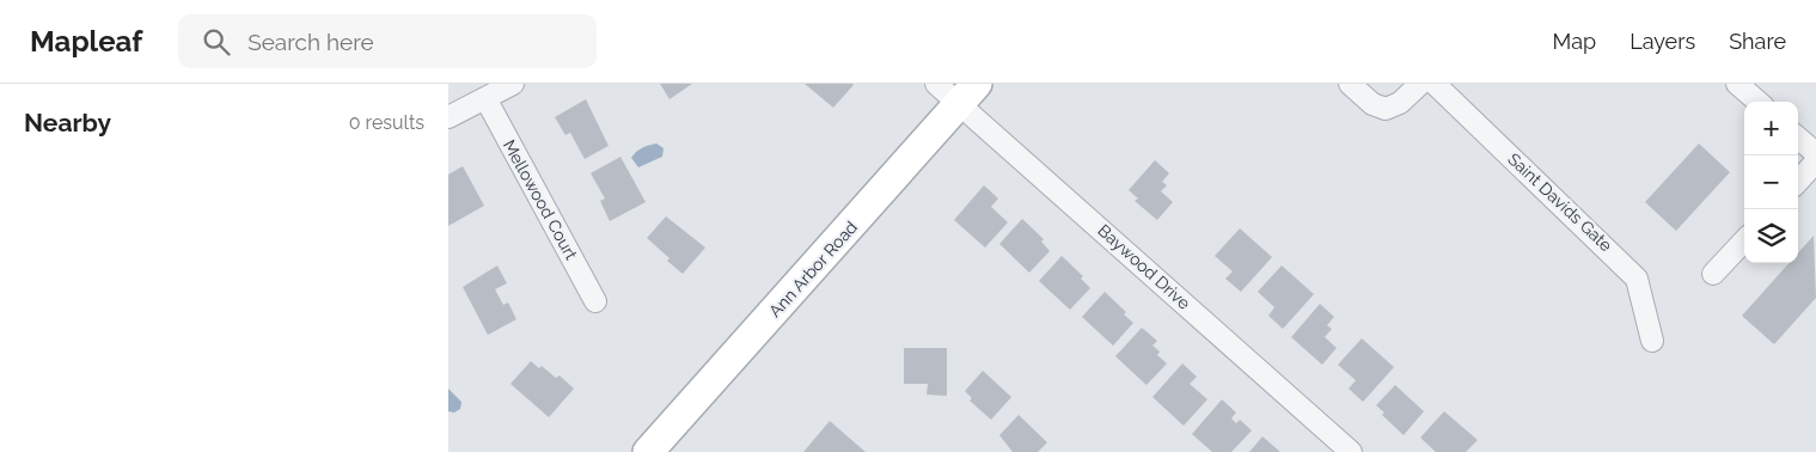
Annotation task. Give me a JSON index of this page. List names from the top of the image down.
{
  "streets": {
    "main road": ["Ann Arbor Road"],
    "street": ["Mellowood Court", "Saint Davids Gate", "Baywood Drive"]
  },
  "crossings": [
    ["Baywood Drive", "Ann Arbor Road"]
  ],
  "page": {
    "header": "Mapleaf",
    "search": "Search here",
    "nav": ["Map", "Layers", "Share"],
    "heading": ["Nearby", "0 results"],
    "map_buttons": ["+", "−"]
  }
}
